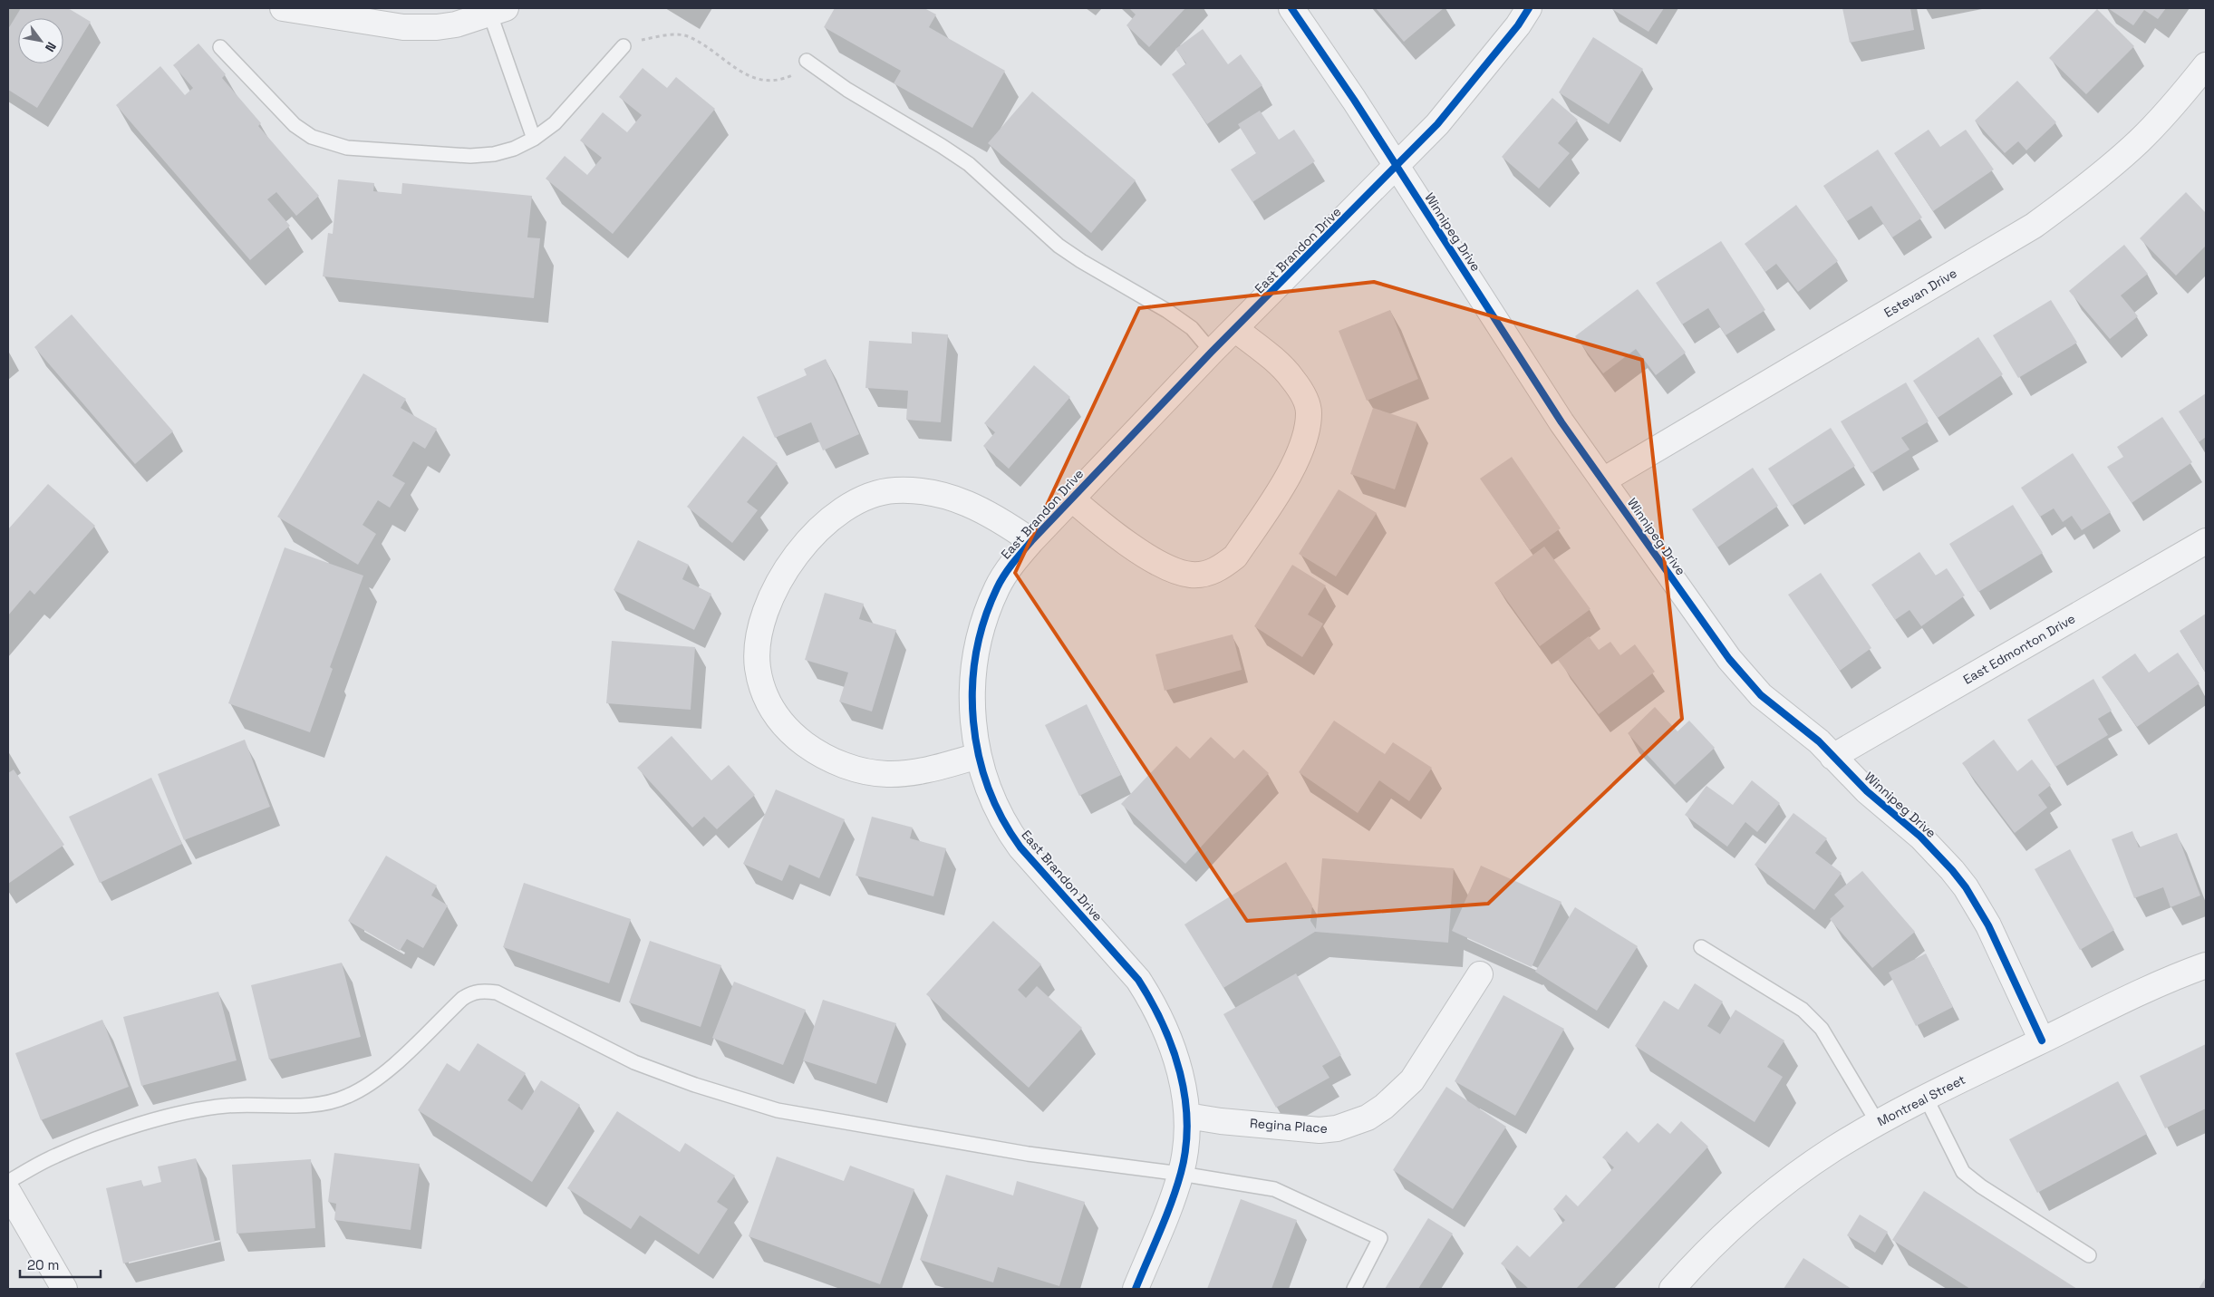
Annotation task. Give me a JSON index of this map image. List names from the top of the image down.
{
  "streets": {
    "street": [
      "Winnipeg Drive",
      "East Brandon Drive",
      "Estevan Drive",
      "East Edmonton Drive",
      "Montreal Street",
      "Regina Place"
    ]
  },
  "crossings": [
    ["Winnipeg Drive", "East Brandon Drive"],
    ["Winnipeg Drive", "Estevan Drive"],
    ["Winnipeg Drive", "East Edmonton Drive"],
    ["Winnipeg Drive", "Montreal Street"],
    ["East Brandon Drive", "Regina Place"]
  ],
  "scale_bar": "20 m",
  "north": "bottom right"
}
